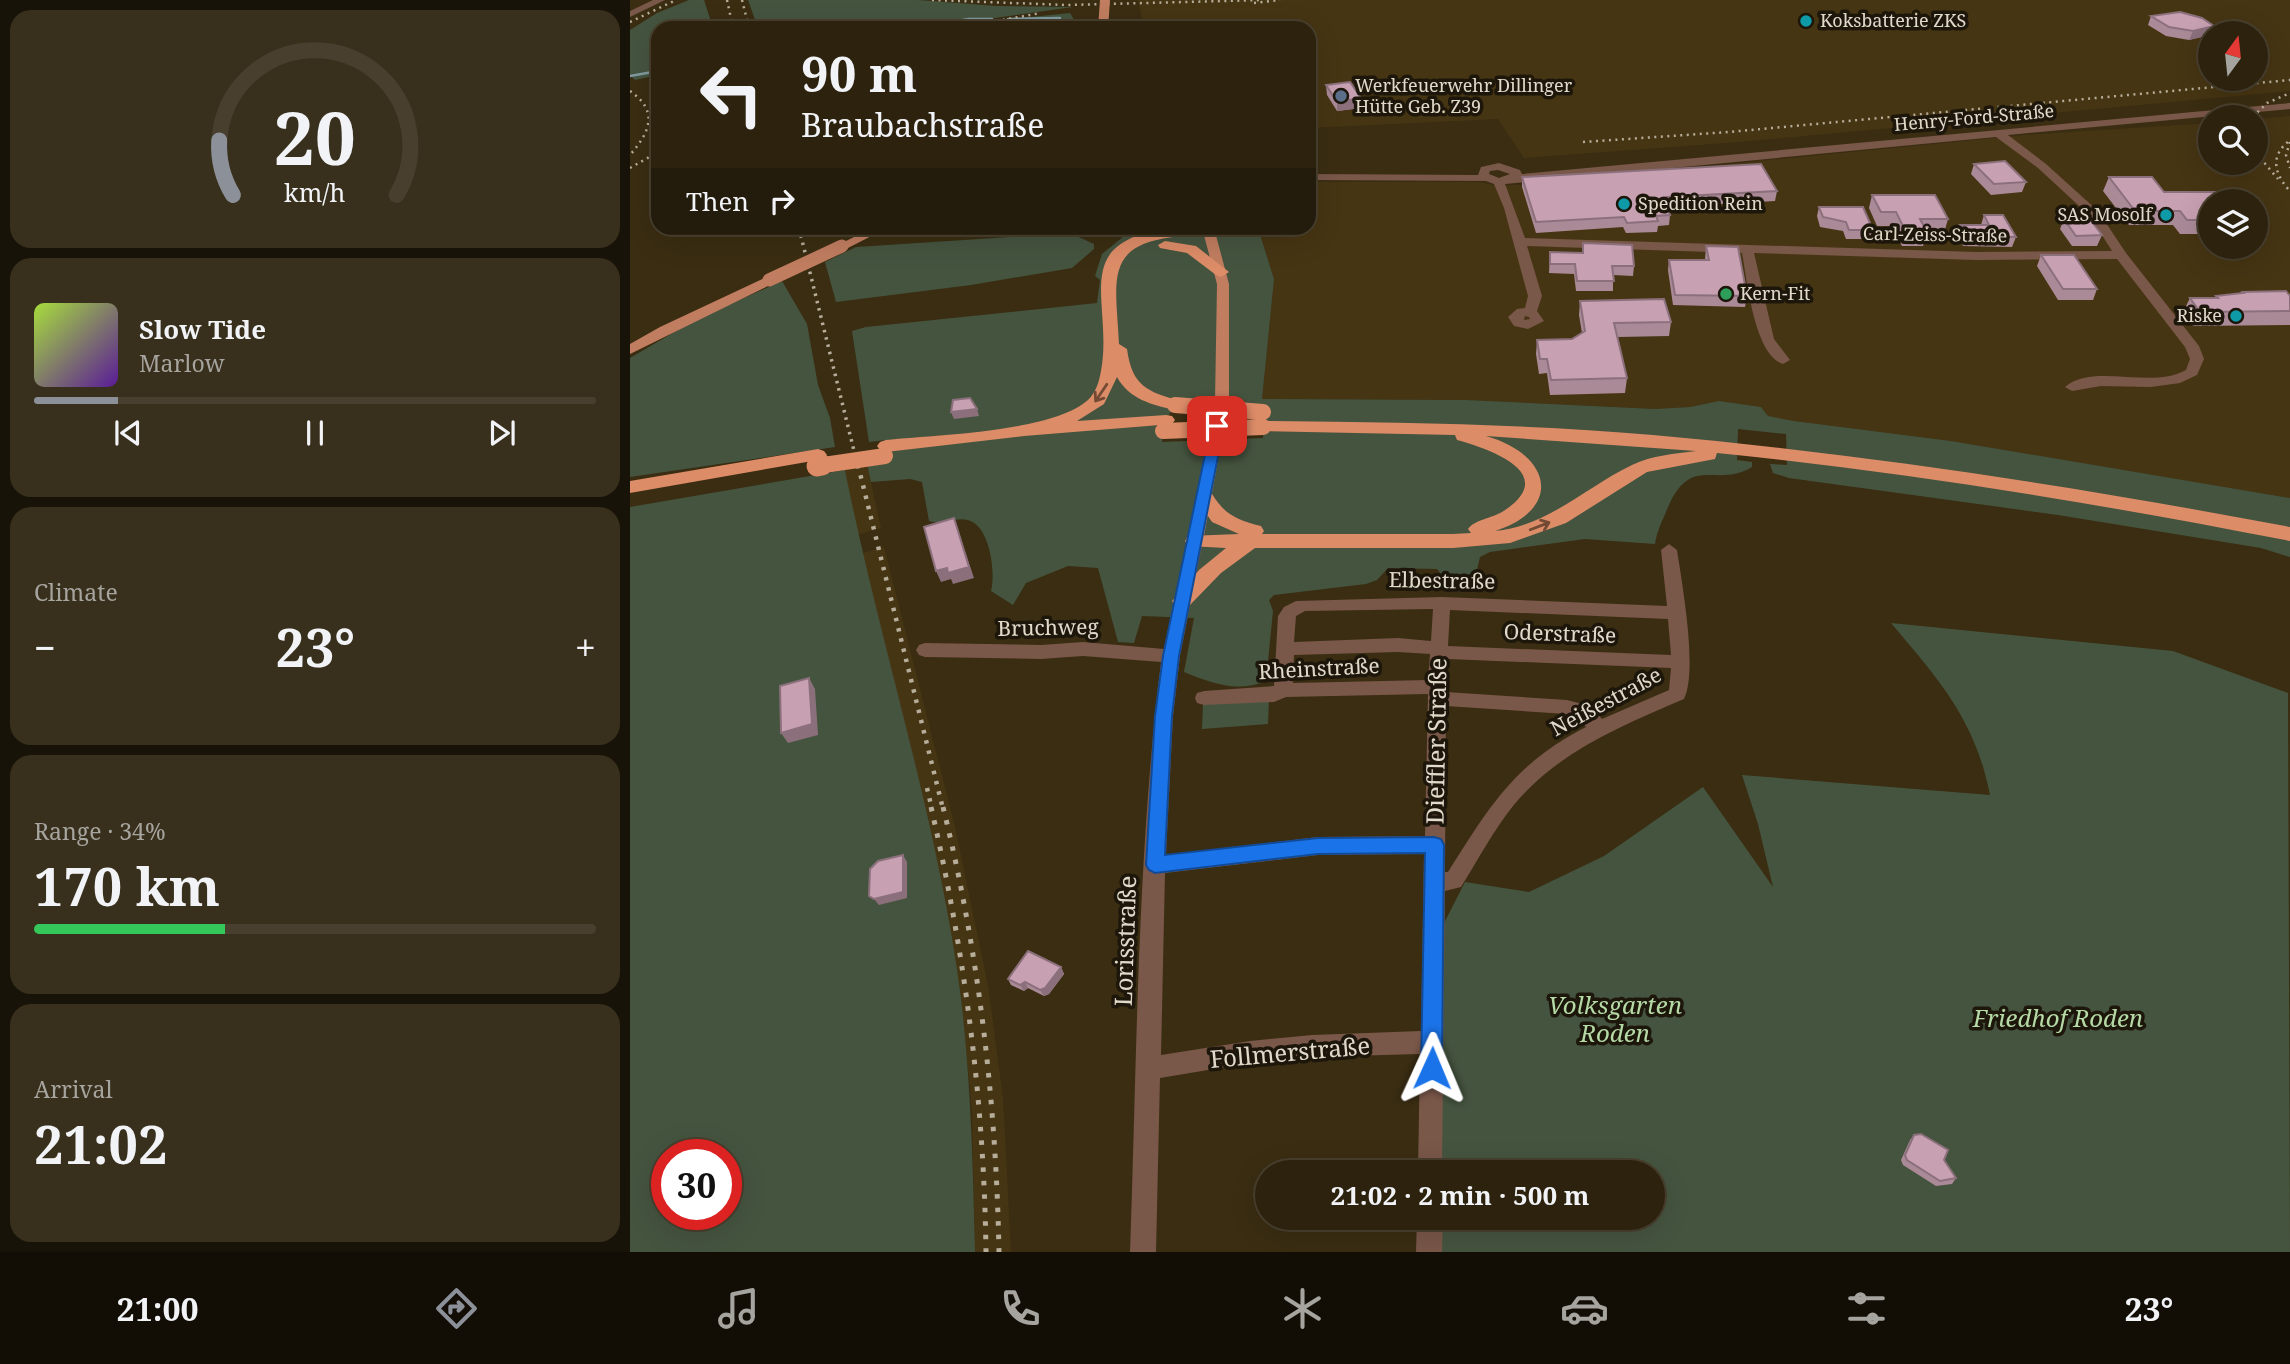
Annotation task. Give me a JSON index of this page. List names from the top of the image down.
{
  "streets": {
    "street": [
      "Henry-Ford-Straße",
      "Carl-Zeiss-Straße",
      "Elbestraße",
      "Bruchweg",
      "Oderstraße",
      "Rheinstraße",
      "Neißestraße",
      "Dieffler Straße",
      "Lorisstraße",
      "Follmerstraße"
    ]
  },
  "crossings": [
    ["Elbestraße", "Oderstraße"],
    ["Elbestraße", "Rheinstraße"],
    ["Elbestraße", "Neißestraße"],
    ["Elbestraße", "Dieffler Straße"],
    ["Bruchweg", "Lorisstraße"],
    ["Oderstraße", "Neißestraße"],
    ["Oderstraße", "Dieffler Straße"],
    ["Rheinstraße", "Neißestraße"],
    ["Rheinstraße", "Dieffler Straße"],
    ["Neißestraße", "Dieffler Straße"],
    ["Dieffler Straße", "Follmerstraße"],
    ["Lorisstraße", "Follmerstraße"]
  ],
  "parks": ["Volksgarten Roden", "Friedhof Roden"],
  "places": [
    "Koksbatterie ZKS",
    "Werkfeuerwehr Dillinger Hütte Geb. Z39",
    "Spedition Rein",
    "SAS Mosolf",
    "Kern-Fit",
    "Riske"
  ],
  "north": "top",
  "page": {
    "turn": ["90 m", "Braubachstraße"],
    "then": "Then",
    "song": ["Slow Tide", "Marlow"],
    "tile": [
      "Climate",
      ["Range · 34%", "170 km"],
      ["Arrival", "21:02"]
    ],
    "heat": ["−", "23°", "+"],
    "limit": "30",
    "trip": "21:02 · 2 min · 500 m",
    "tabs": ["21:00", "23°"],
    "gauge": ["20", "km/h"]
  }
}
